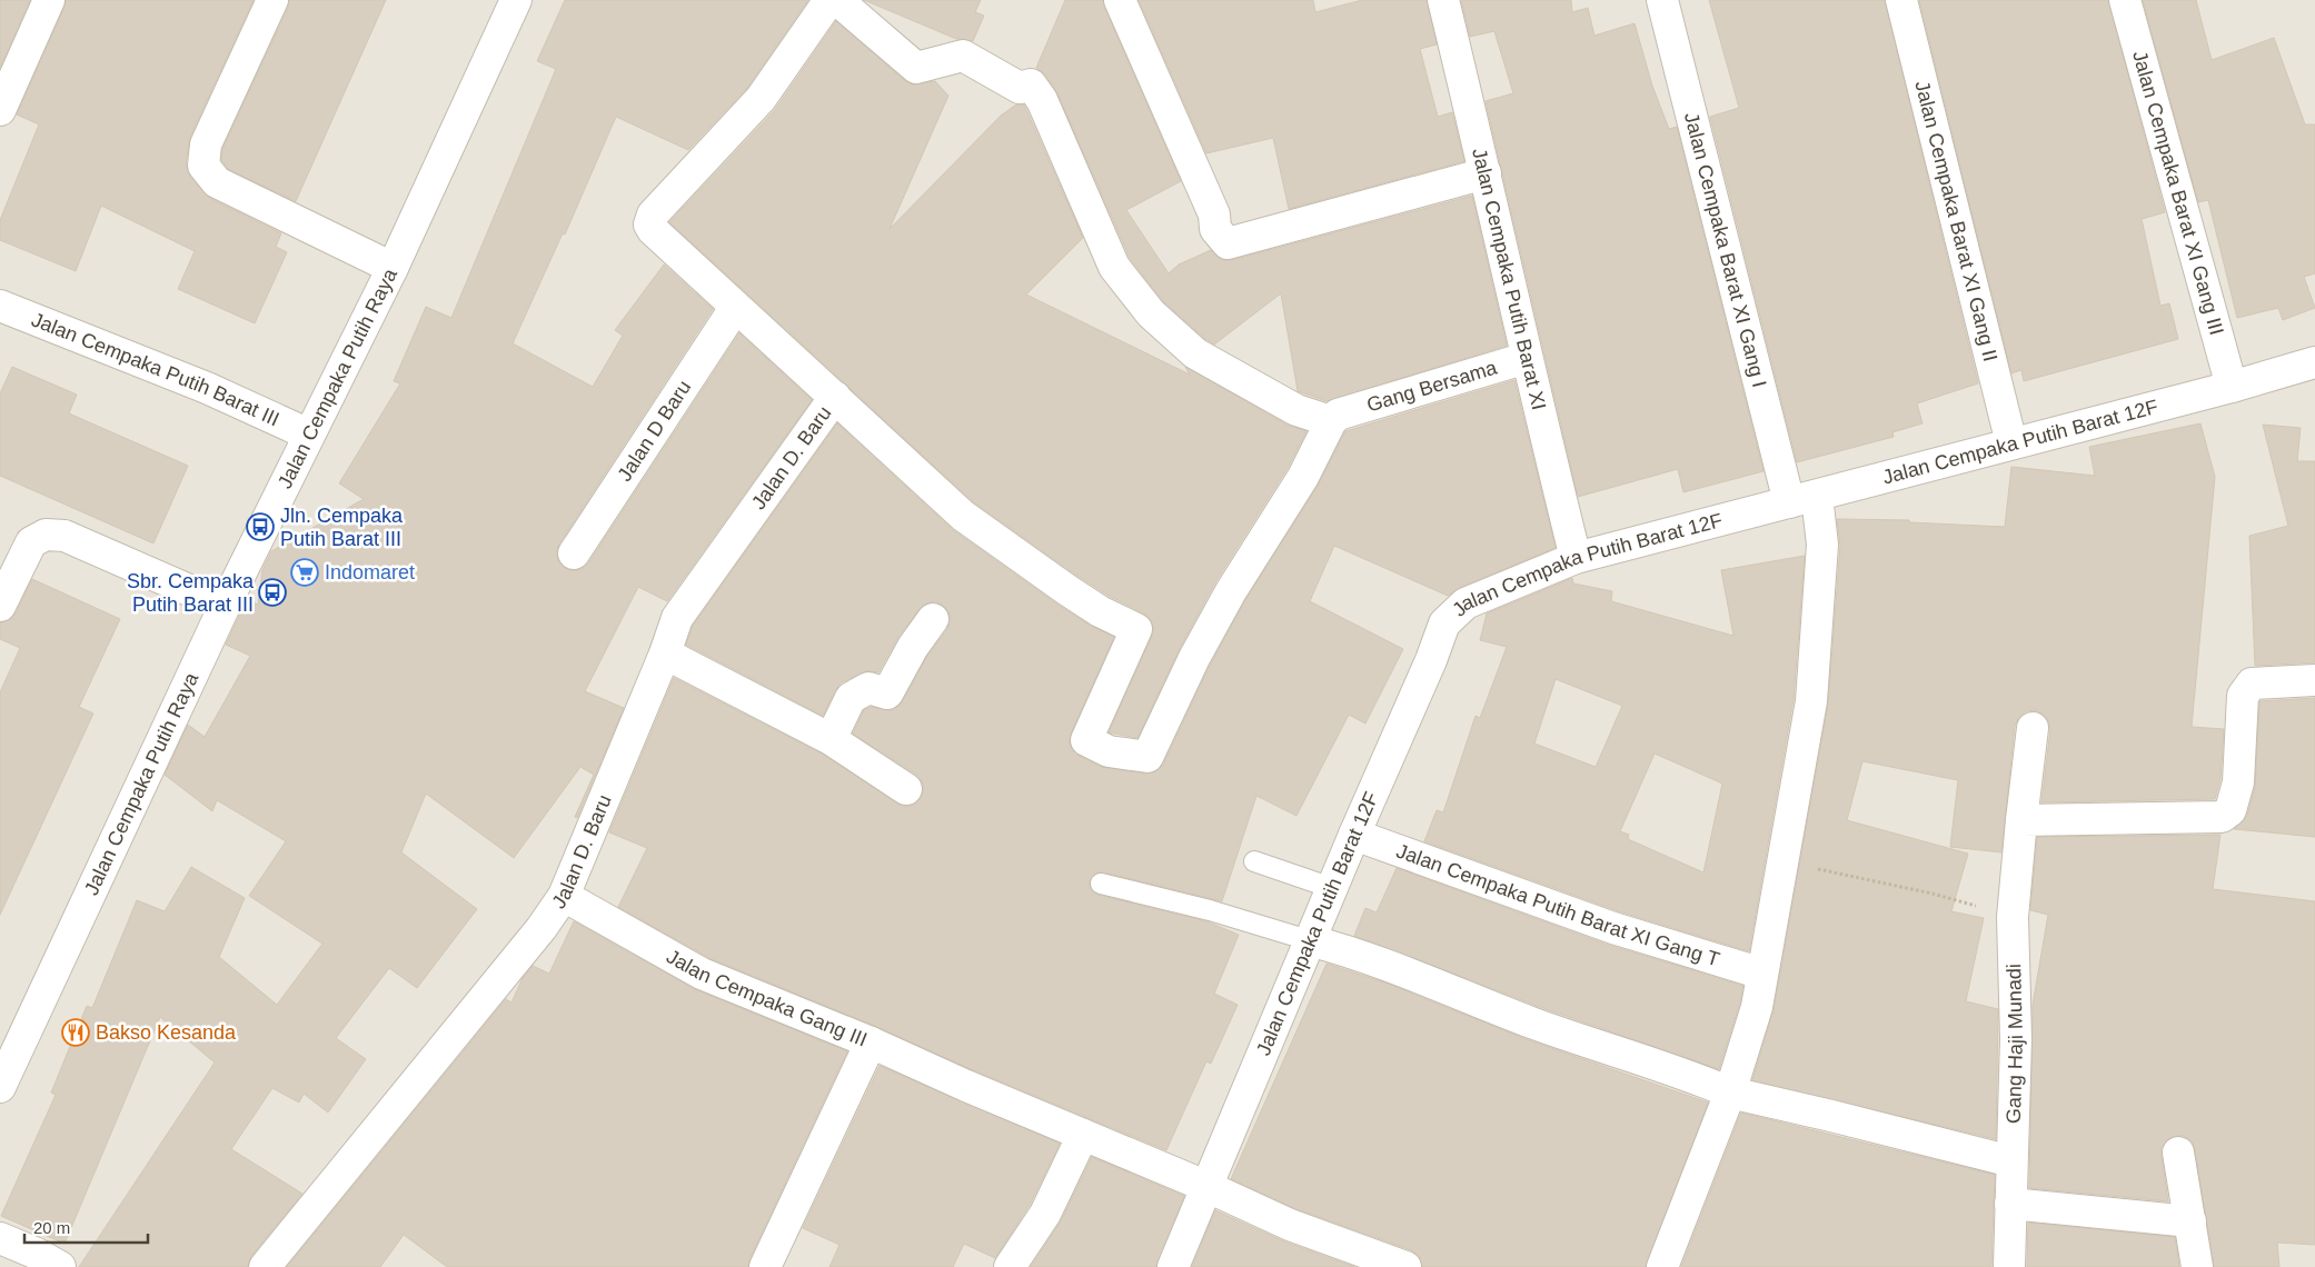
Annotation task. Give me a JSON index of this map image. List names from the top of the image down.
{
  "streets": {
    "street": [
      "Jalan Cempaka Barat XI Gang III",
      "Jalan Cempaka Barat XI Gang II",
      "Jalan Cempaka Barat XI Gang I",
      "Jalan Cempaka Putih Barat XI",
      "Jalan Cempaka Putih Barat III",
      "Jalan Cempaka Putih Raya",
      "Gang Bersama",
      "Jalan D Baru",
      "Jalan Cempaka Putih Barat 12F",
      "Jalan D. Baru",
      "Jalan Cempaka Putih Barat XI Gang T",
      "Jalan Cempaka Gang III",
      "Gang Haji Munadi"
    ]
  },
  "crossings": [
    ["Jalan Cempaka Barat XI Gang III", "Jalan Cempaka Putih Barat 12F"],
    ["Jalan Cempaka Barat XI Gang II", "Jalan Cempaka Putih Barat 12F"],
    ["Jalan Cempaka Barat XI Gang I", "Jalan Cempaka Putih Barat 12F"],
    ["Jalan Cempaka Barat XI Gang I", "Jalan Cempaka Putih Barat XI Gang T"],
    ["Jalan Cempaka Putih Barat XI", "Gang Bersama"],
    ["Jalan Cempaka Putih Barat XI", "Jalan Cempaka Putih Barat 12F"],
    ["Jalan Cempaka Putih Barat III", "Jalan Cempaka Putih Raya"],
    ["Jalan Cempaka Putih Barat 12F", "Jalan Cempaka Putih Barat XI Gang T"],
    ["Jalan D. Baru", "Jalan Cempaka Gang III"]
  ],
  "places": {
    "bus stop": ["Jln. Cempaka Putih Barat III", "Sbr. Cempaka Putih Barat III"],
    "supermarket": ["Indomaret"],
    "restaurant": ["Bakso Kesanda"]
  },
  "scale_bar": "20 m"
}
